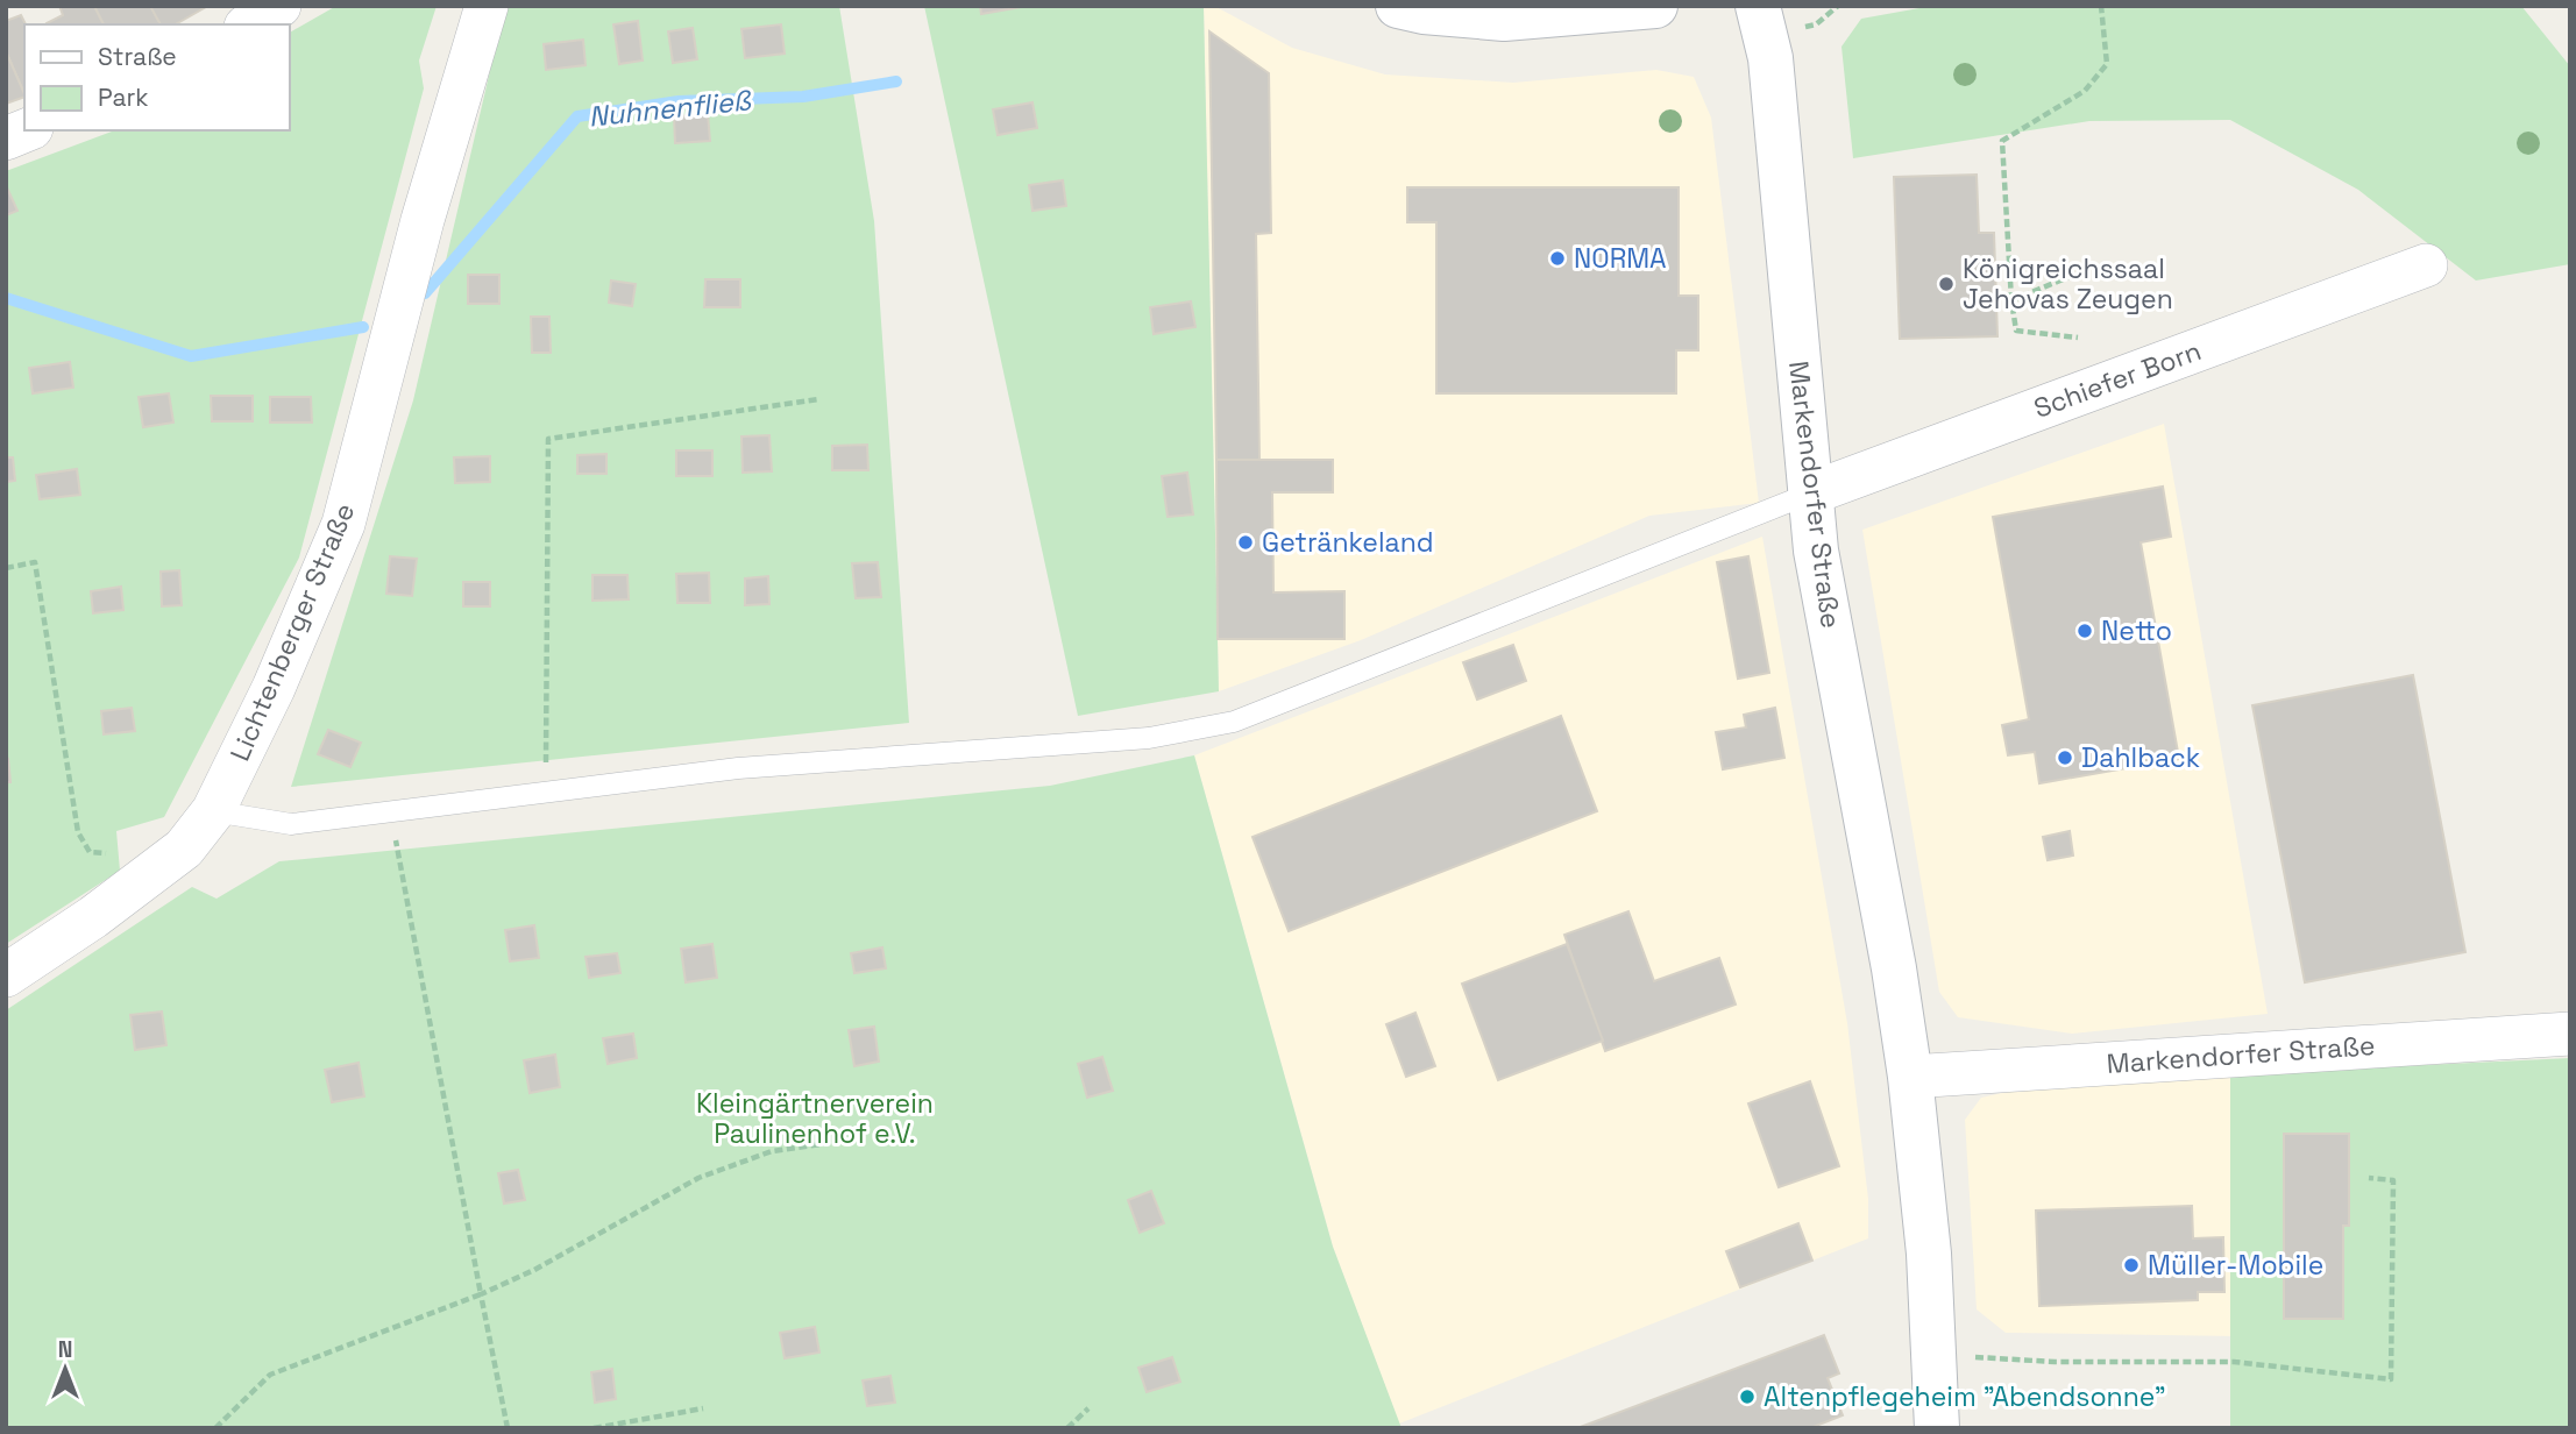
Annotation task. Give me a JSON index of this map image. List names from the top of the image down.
{
  "streets": {
    "street": ["Schiefer Born", "Markendorfer Straße", "Lichtenberger Straße"]
  },
  "crossings": [
    ["Schiefer Born", "Markendorfer Straße"]
  ],
  "water": ["Nuhnenfließ"],
  "parks": ["Kleingärtnerverein Paulinenhof e.V."],
  "places": [
    "NORMA",
    "Königreichssaal Jehovas Zeugen",
    "Getränkeland",
    "Netto",
    "Dahlback",
    "Müller-Mobile",
    "Altenpflegeheim \"Abendsonne\""
  ],
  "legend": ["Straße", "Park"],
  "north": "top"
}
